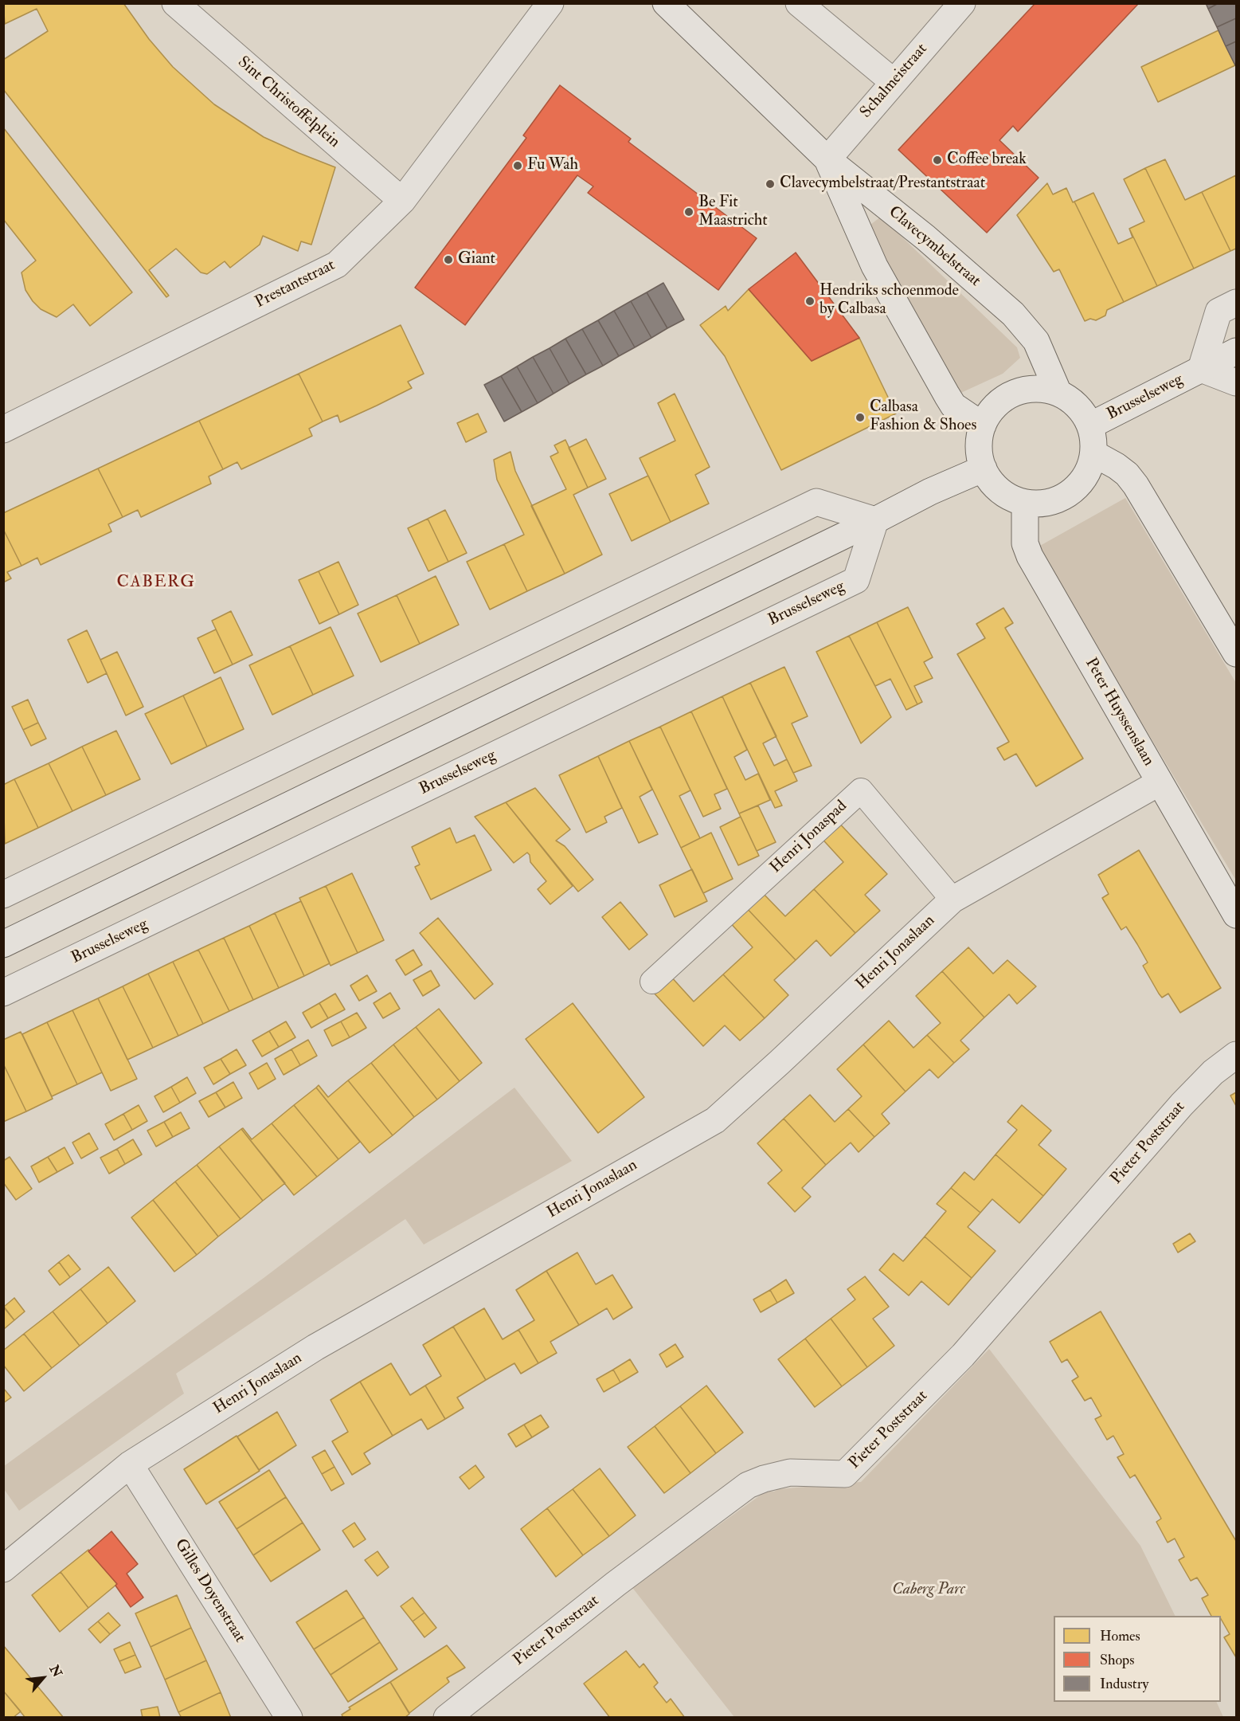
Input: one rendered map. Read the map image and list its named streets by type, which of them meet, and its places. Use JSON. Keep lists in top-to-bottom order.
{
  "streets": {
    "street": [
      "Schalmeistraat",
      "Sint Christoffelplein",
      "Clavecymbelstraat",
      "Prestantstraat",
      "Brusselseweg",
      "Peter Huyssenslaan",
      "Henri Jonaslaan",
      "Pieter Poststraat",
      "Gilles Doyenstraat"
    ],
    "lane": ["Henri Jonaspad"]
  },
  "crossings": [
    ["Schalmeistraat", "Clavecymbelstraat"],
    ["Sint Christoffelplein", "Prestantstraat"],
    ["Clavecymbelstraat", "Brusselseweg"],
    ["Clavecymbelstraat", "Peter Huyssenslaan"],
    ["Brusselseweg", "Peter Huyssenslaan"],
    ["Peter Huyssenslaan", "Henri Jonaslaan"],
    ["Henri Jonaspad", "Henri Jonaslaan"],
    ["Henri Jonaslaan", "Gilles Doyenstraat"]
  ],
  "districts": ["CABERG"],
  "parks": ["Caberg Parc"],
  "places": [
    "Coffee break",
    "Fu Wah",
    "Clavecymbelstraat/Prestantstraat",
    "Be Fit Maastricht",
    "Giant",
    "Hendriks schoenmode by Calbasa",
    "Calbasa Fashion & Shoes"
  ],
  "legend": ["Homes", "Shops", "Industry"],
  "north": "top right"
}
